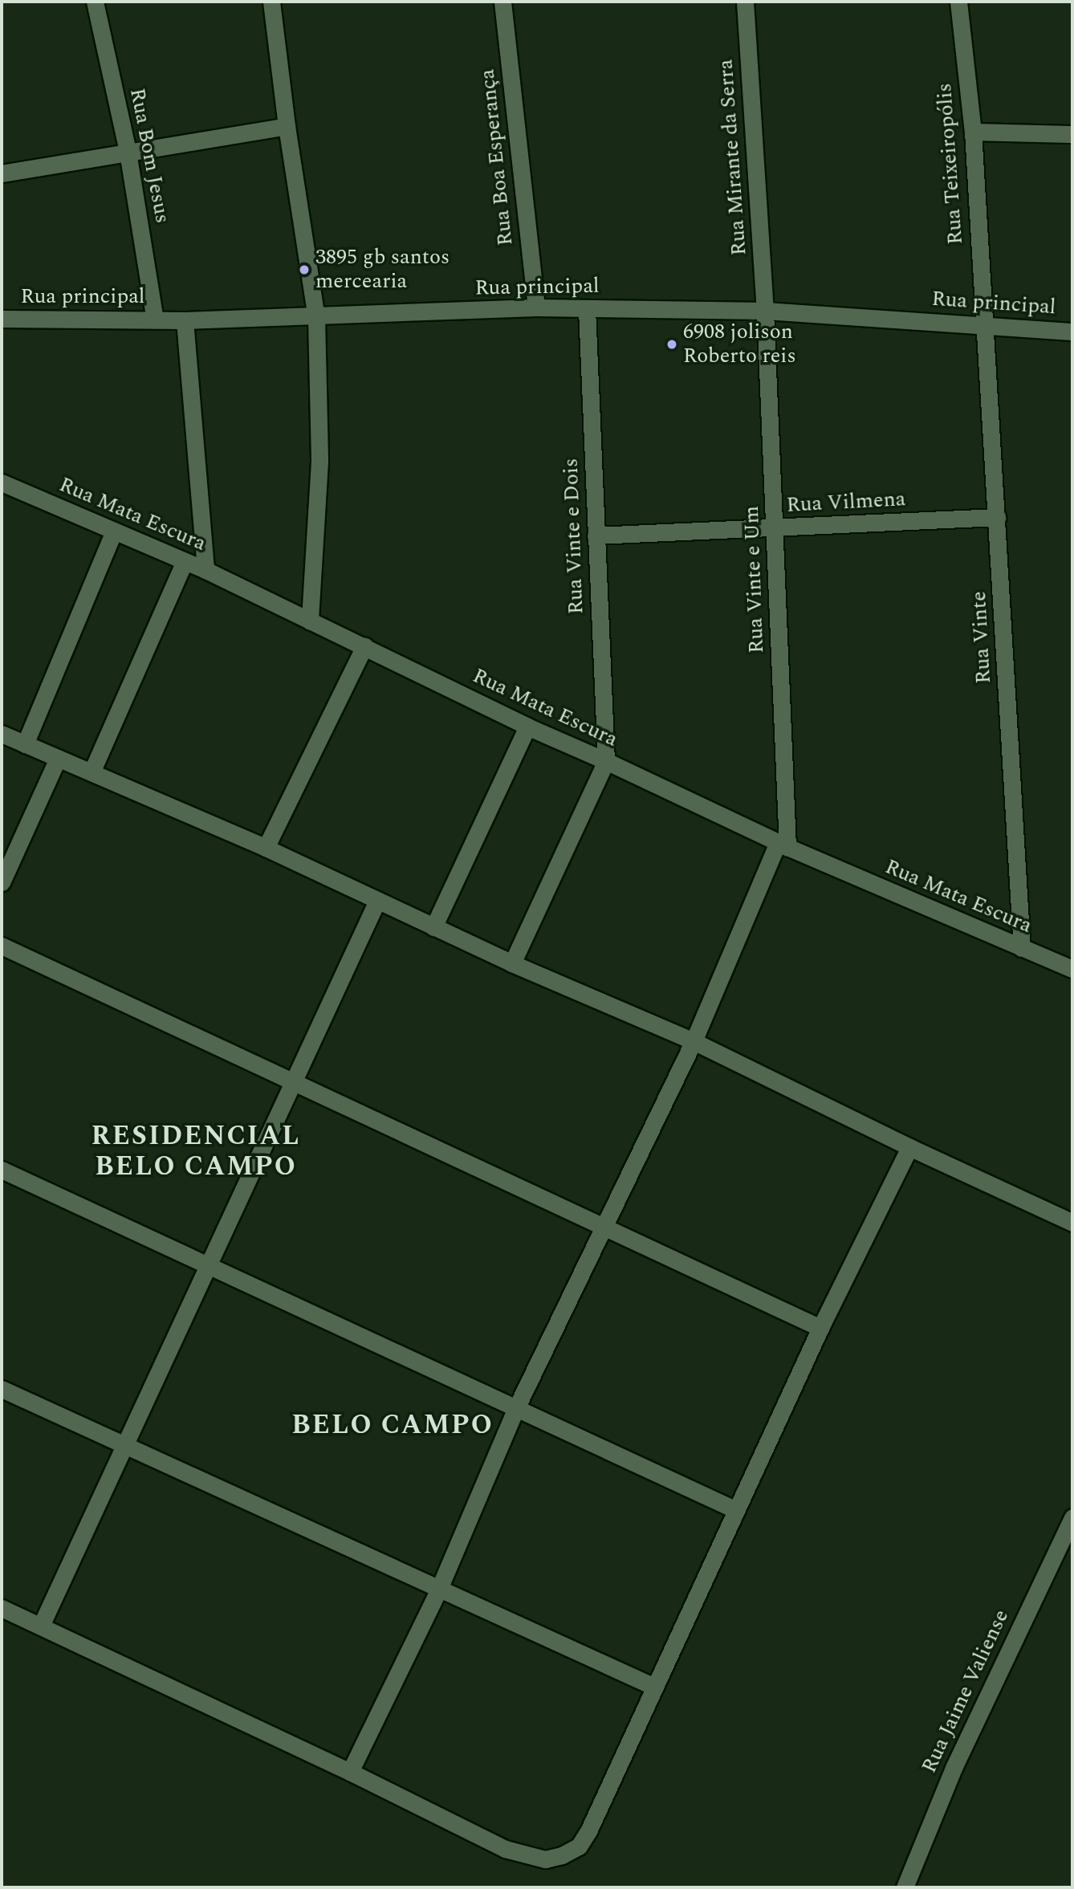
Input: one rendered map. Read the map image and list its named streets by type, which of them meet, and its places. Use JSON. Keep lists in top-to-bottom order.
{
  "streets": {
    "street": [
      "Rua Bom Jesus",
      "Rua Boa Esperança",
      "Rua Mirante da Serra",
      "Rua Teixeiropólis",
      "Rua principal",
      "Rua Vilmena",
      "Rua Mata Escura",
      "Rua Vinte e Dois",
      "Rua Vinte e Um",
      "Rua Vinte",
      "Rua Jaime Valiense"
    ]
  },
  "crossings": [
    ["Rua Bom Jesus", "Rua principal"],
    ["Rua Boa Esperança", "Rua principal"],
    ["Rua Mirante da Serra", "Rua principal"],
    ["Rua Mirante da Serra", "Rua Vinte e Um"],
    ["Rua Teixeiropólis", "Rua principal"],
    ["Rua Teixeiropólis", "Rua Vinte"],
    ["Rua principal", "Rua Vinte e Dois"],
    ["Rua principal", "Rua Vinte e Um"],
    ["Rua principal", "Rua Vinte"],
    ["Rua Vilmena", "Rua Vinte e Dois"],
    ["Rua Vilmena", "Rua Vinte e Um"],
    ["Rua Vilmena", "Rua Vinte"],
    ["Rua Mata Escura", "Rua Vinte e Dois"],
    ["Rua Mata Escura", "Rua Vinte e Um"],
    ["Rua Mata Escura", "Rua Vinte"]
  ],
  "districts": ["RESIDENCIAL BELO CAMPO", "BELO CAMPO"],
  "places": ["3895 gb santos mercearia", "6908 jolison Roberto reis"]
}
